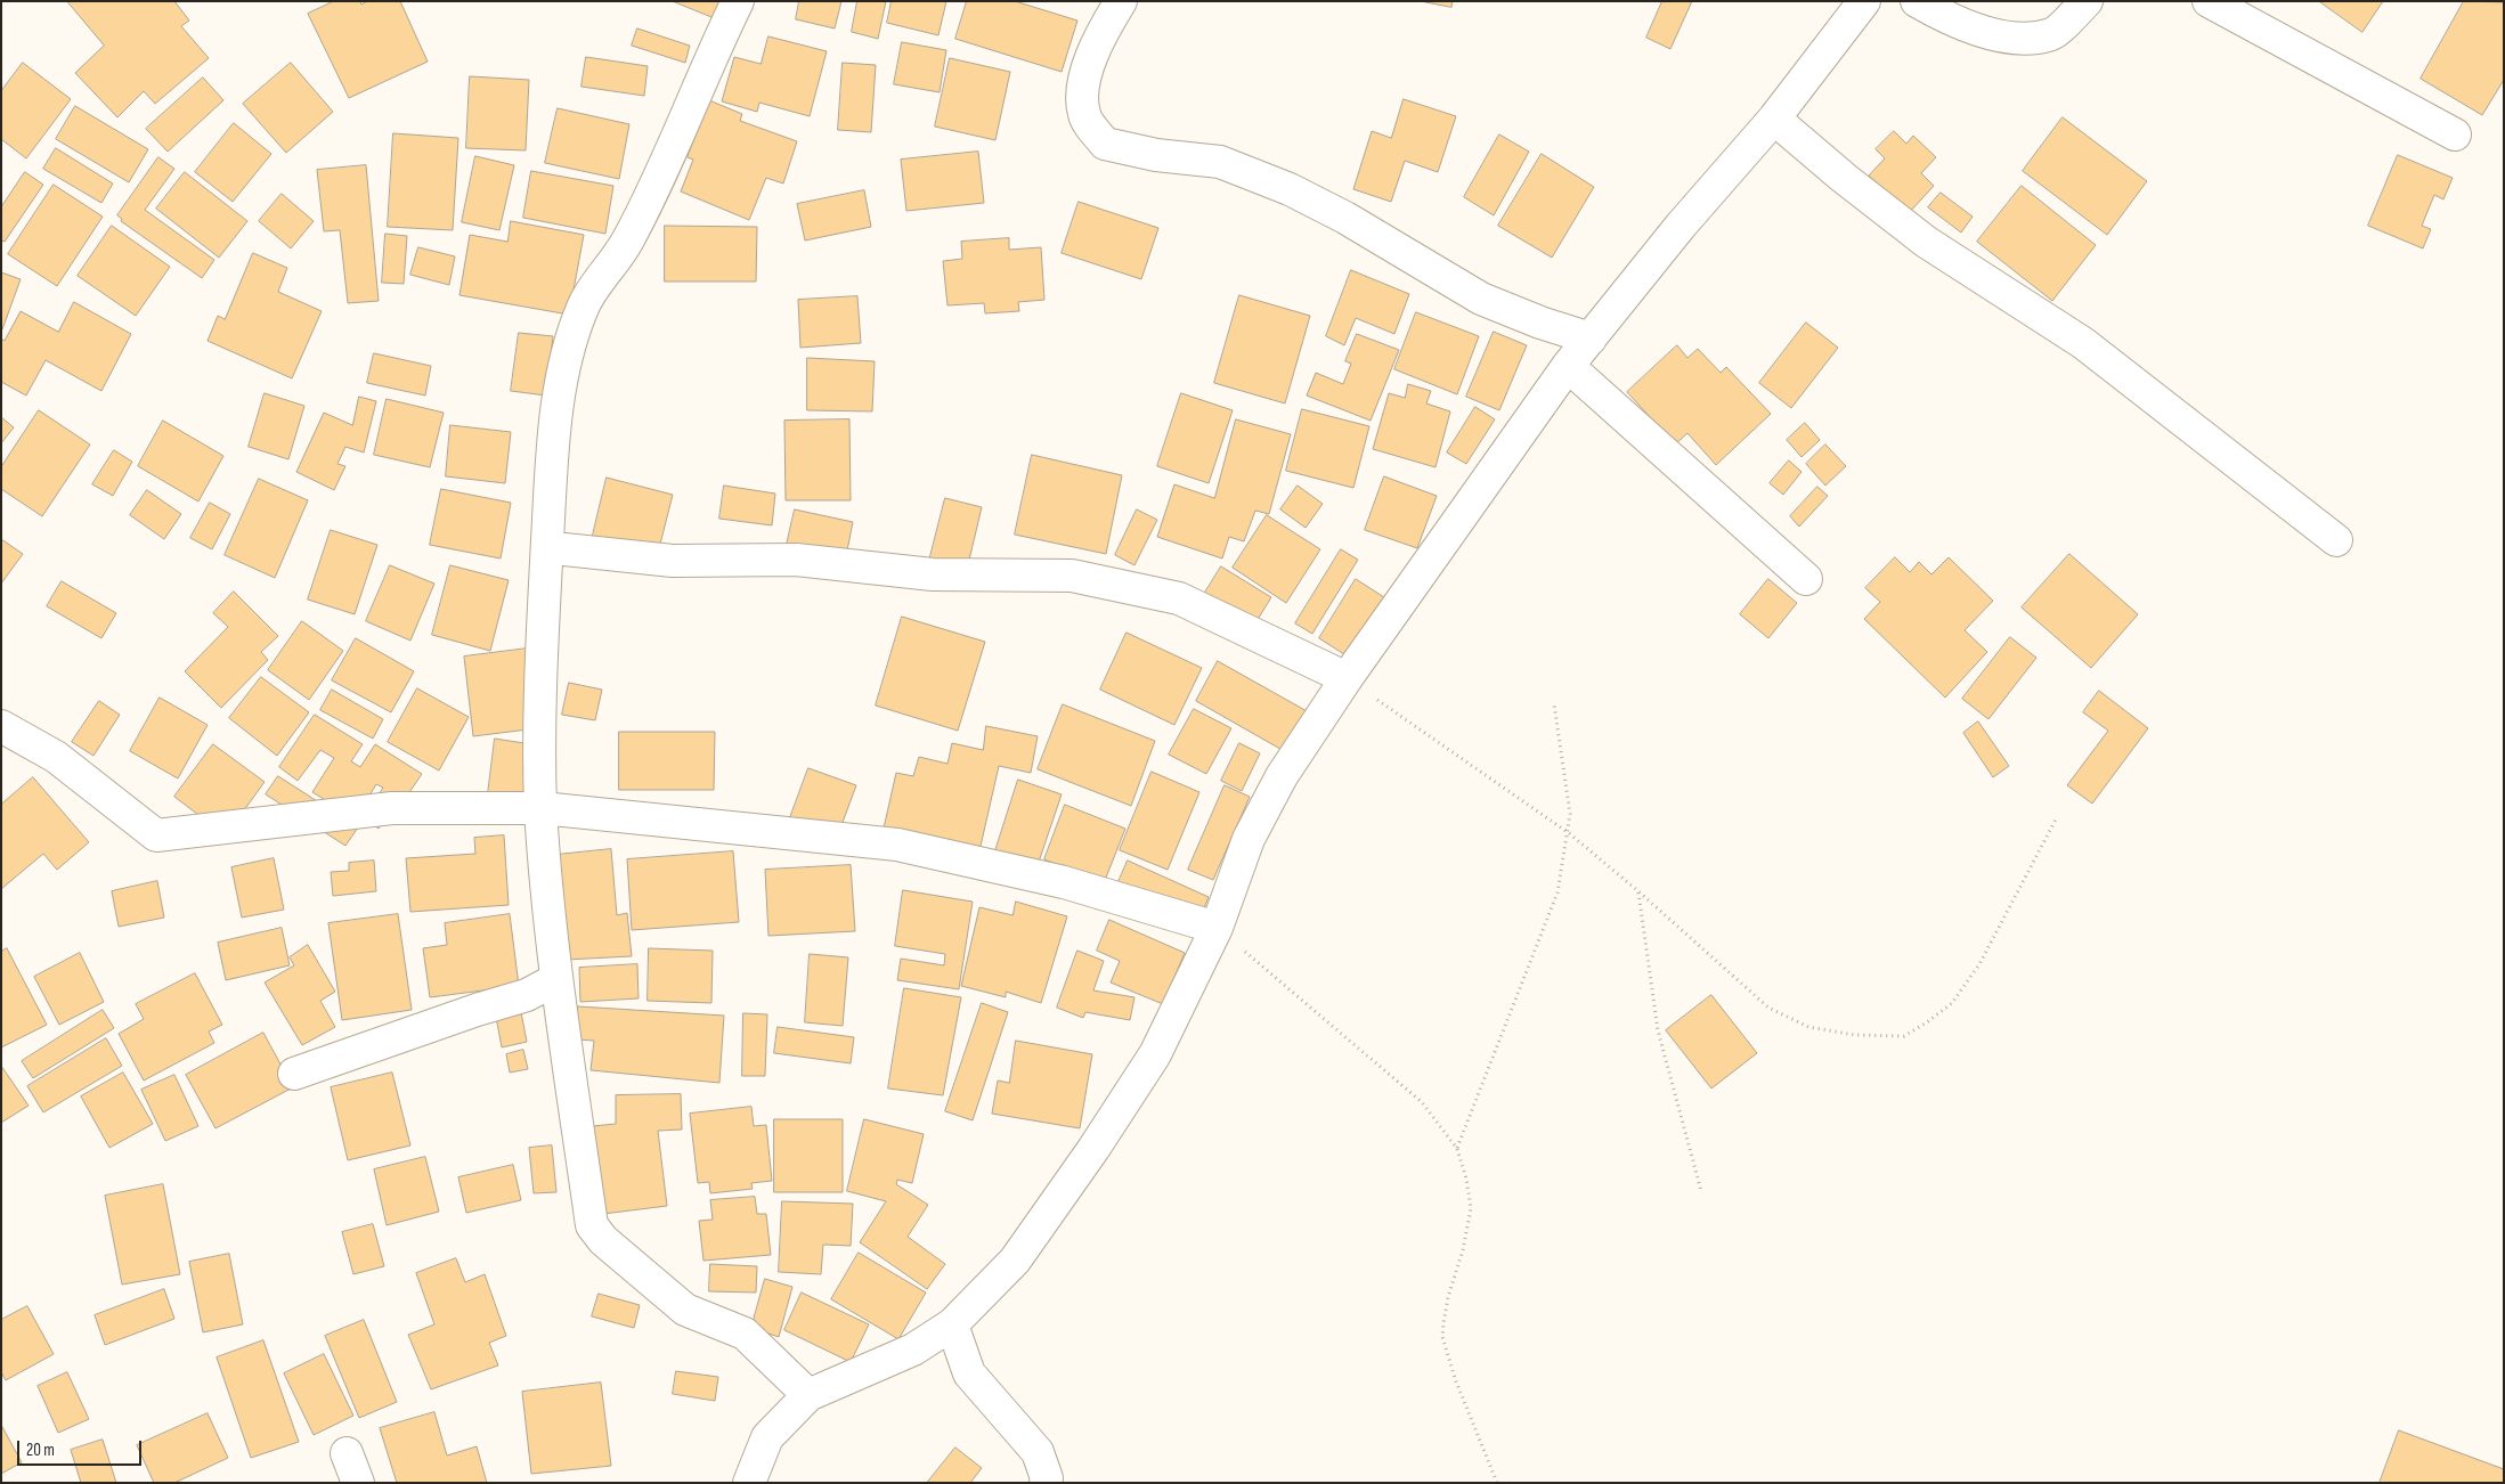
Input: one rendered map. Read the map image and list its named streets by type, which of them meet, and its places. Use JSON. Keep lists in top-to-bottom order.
{
  "scale_bar": "20 m"
}
